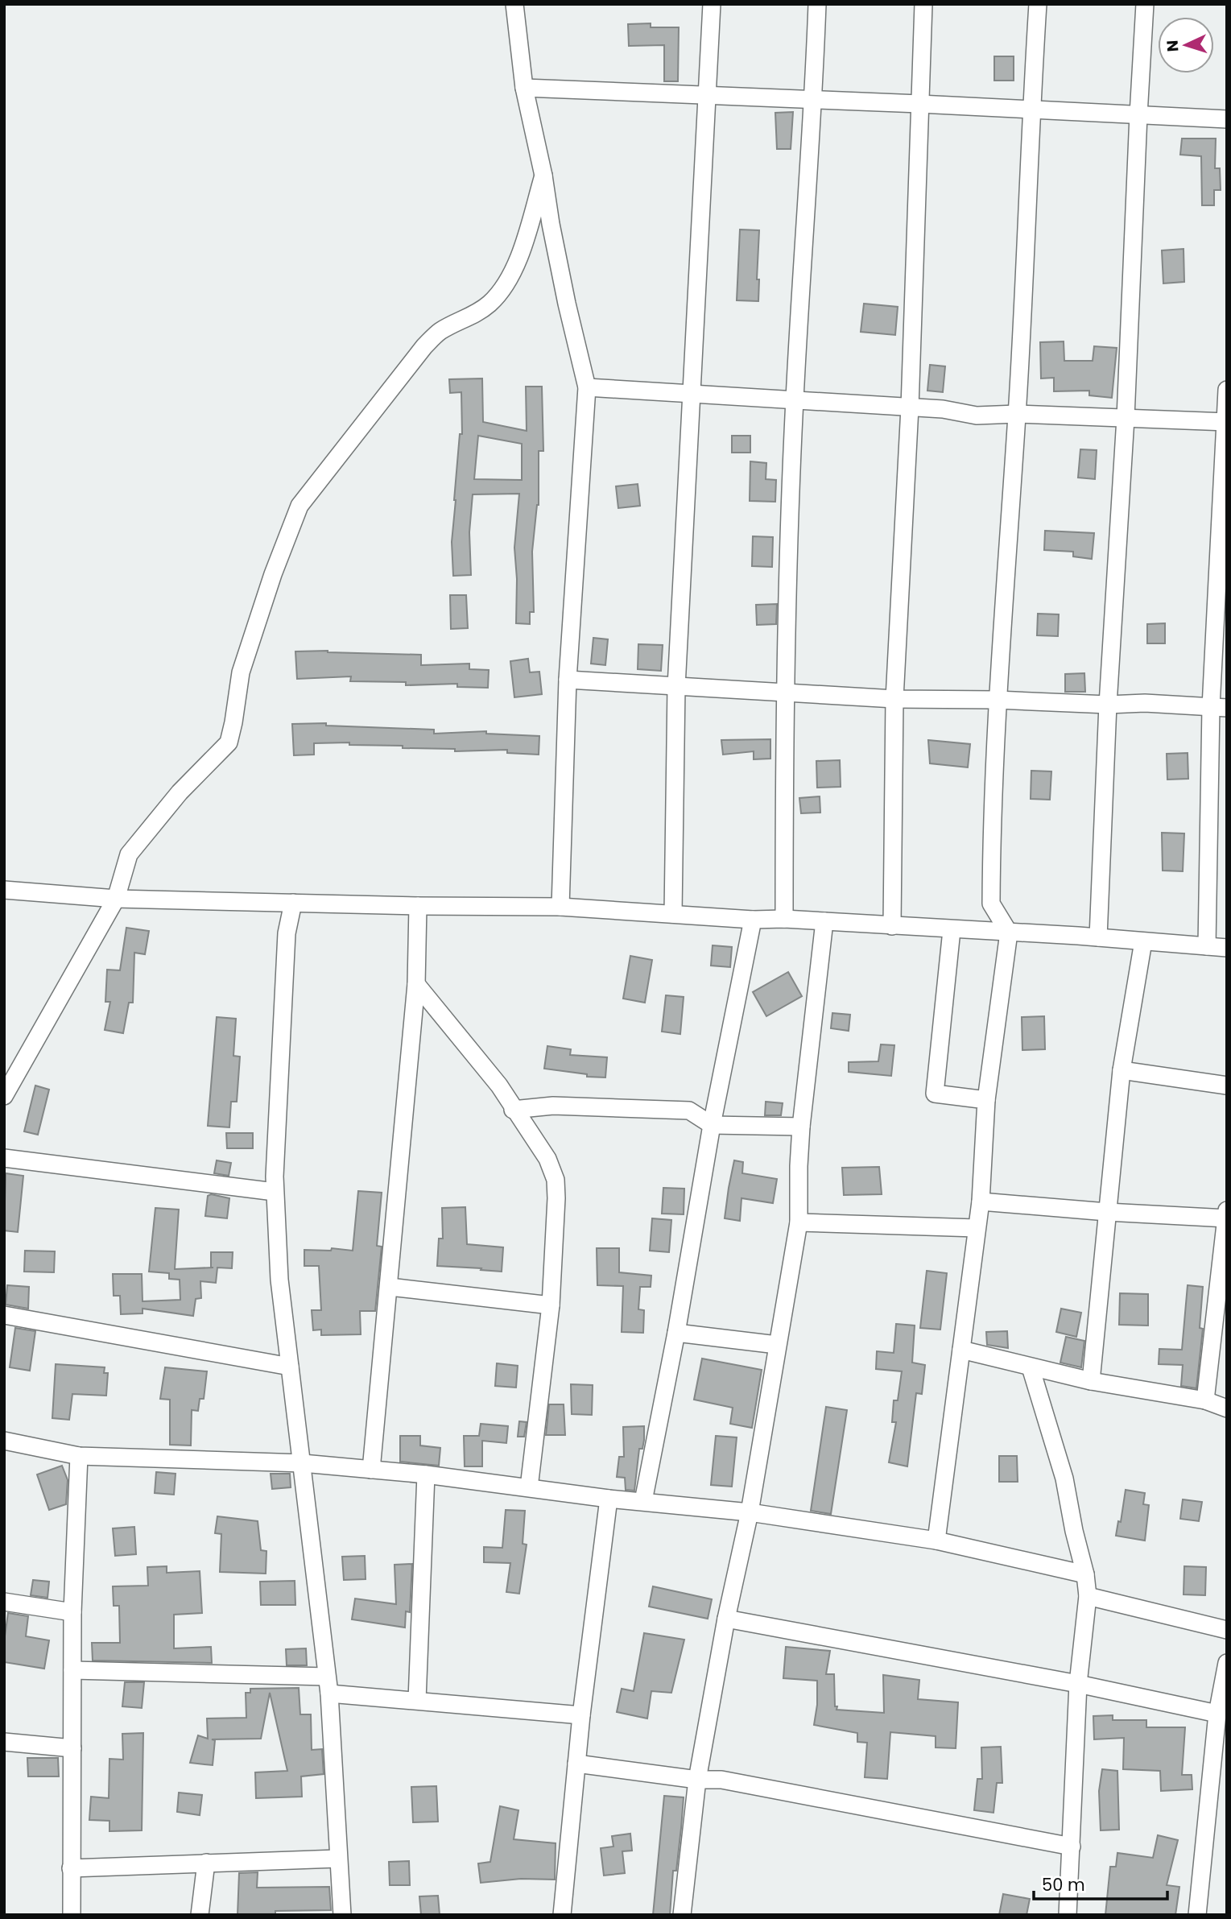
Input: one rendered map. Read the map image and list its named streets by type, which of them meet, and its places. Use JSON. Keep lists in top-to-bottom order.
{
  "scale_bar": "50 m",
  "north": "left"
}
